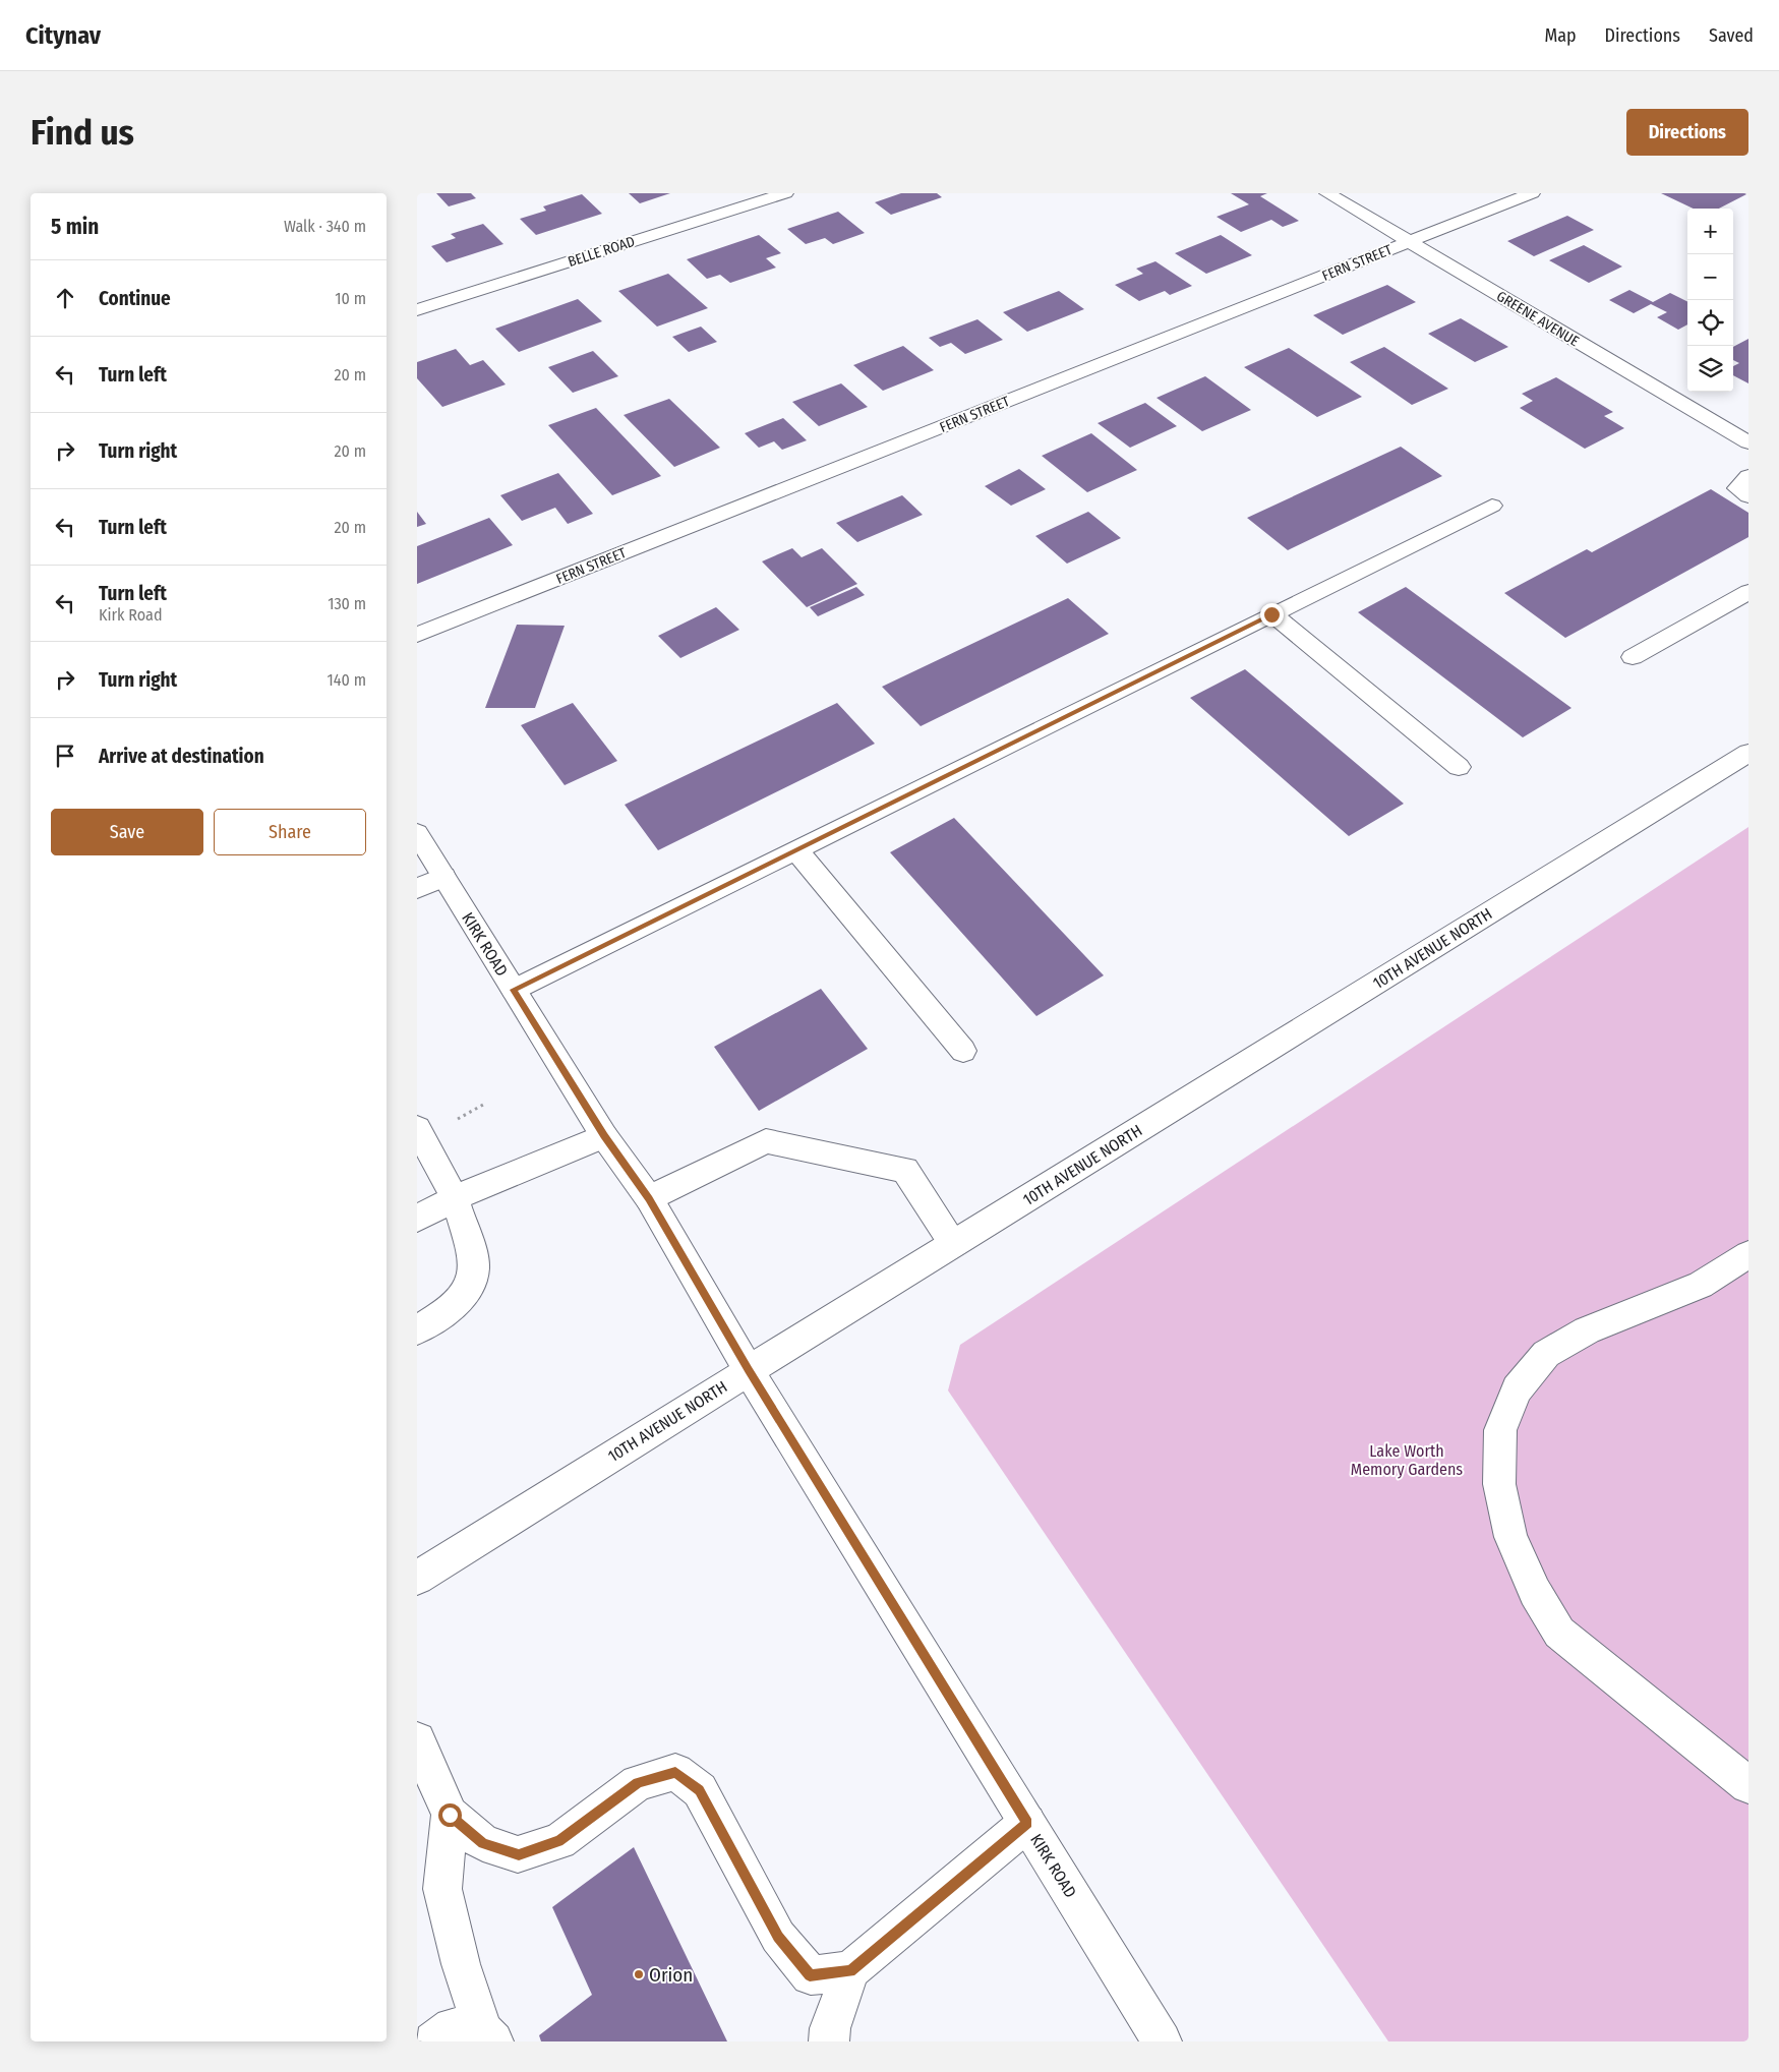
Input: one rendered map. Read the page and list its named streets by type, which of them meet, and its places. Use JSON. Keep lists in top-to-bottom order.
{
  "streets": {
    "street": [
      "BELLE ROAD",
      "FERN STREET",
      "GREENE AVENUE",
      "KIRK ROAD",
      "10TH AVENUE NORTH"
    ]
  },
  "crossings": [
    ["FERN STREET", "GREENE AVENUE"],
    ["KIRK ROAD", "10TH AVENUE NORTH"]
  ],
  "parks": ["Lake Worth Memory Gardens"],
  "places": ["Orion"],
  "page": {
    "header": "Citynav",
    "nav": ["Map", "Directions", "Saved"],
    "buttons": [
      "Directions",
      ["Save", "Share"]
    ],
    "title": "Find us",
    "heading": ["5 min", "Walk · 340 m"],
    "map_buttons": ["+", "−"],
    "list": [
      ["Continue", "10 m"],
      ["Turn left", "20 m"],
      ["Turn right", "20 m"],
      ["Turn left", "20 m"],
      ["Turn left", "Kirk Road", "130 m"],
      ["Turn right", "140 m"],
      "Arrive at destination"
    ]
  }
}
